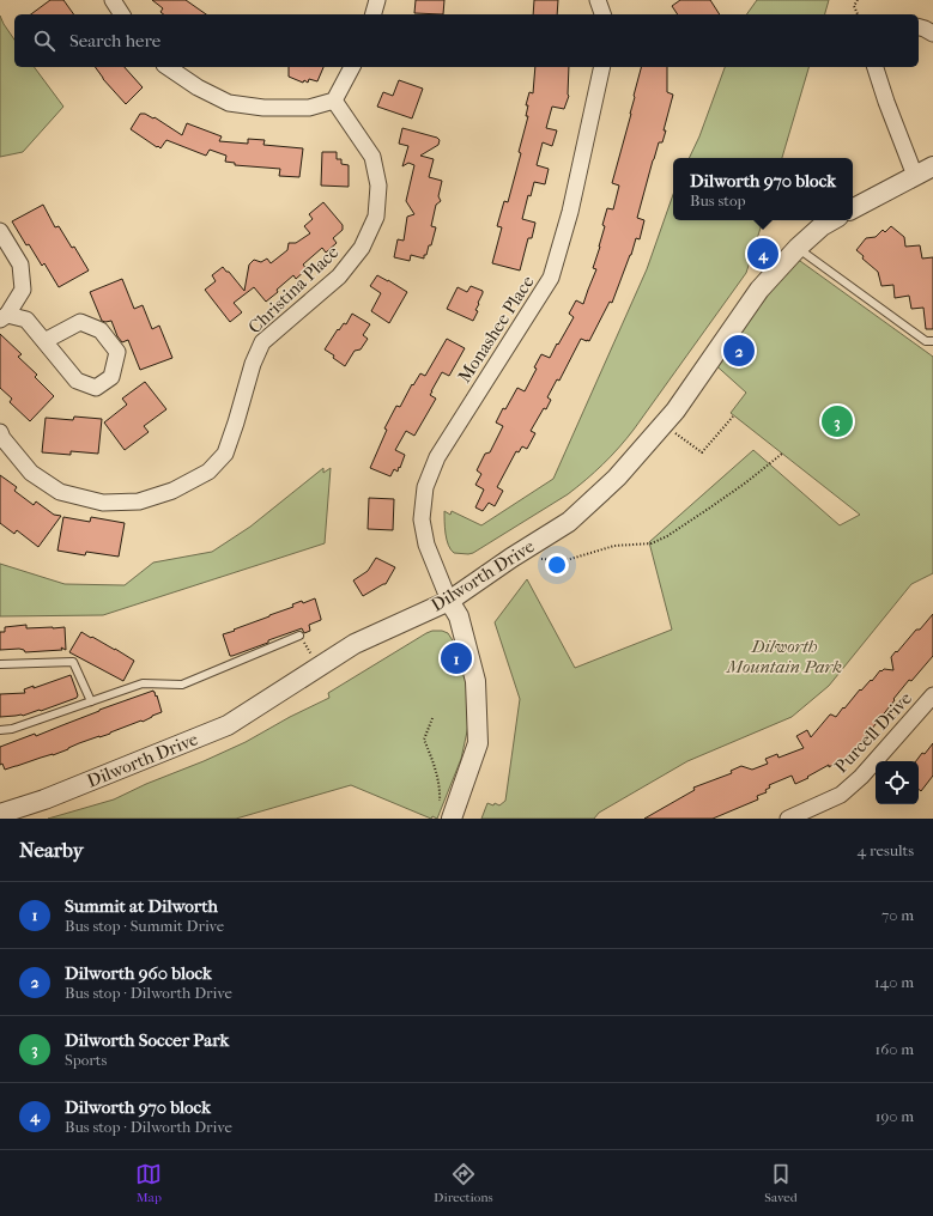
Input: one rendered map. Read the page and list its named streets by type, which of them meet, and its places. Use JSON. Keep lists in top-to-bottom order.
{
  "streets": {
    "street": [
      "Christina Place",
      "Monashee Place",
      "Dilworth Drive",
      "Purcell Drive"
    ]
  },
  "crossings": [
    ["Monashee Place", "Dilworth Drive"]
  ],
  "parks": ["Dilworth Mountain Park"],
  "page": {
    "search": "Search here",
    "popup": ["Dilworth 970 block", "Bus stop"],
    "pins": [
      "4",
      "2",
      "3",
      "1"
    ],
    "heading": ["Nearby", "4 results"],
    "list": [
      {
        "mark": "1",
        "name": "Summit at Dilworth",
        "note": "Bus stop · Summit Drive",
        "value": "70 m"
      },
      {
        "mark": "2",
        "name": "Dilworth 960 block",
        "note": "Bus stop · Dilworth Drive",
        "value": "140 m"
      },
      {
        "mark": "3",
        "name": "Dilworth Soccer Park",
        "note": "Sports",
        "value": "160 m"
      },
      {
        "mark": "4",
        "name": "Dilworth 970 block",
        "note": "Bus stop · Dilworth Drive",
        "value": "190 m"
      }
    ],
    "nav": ["Map", "Directions", "Saved"]
  }
}
